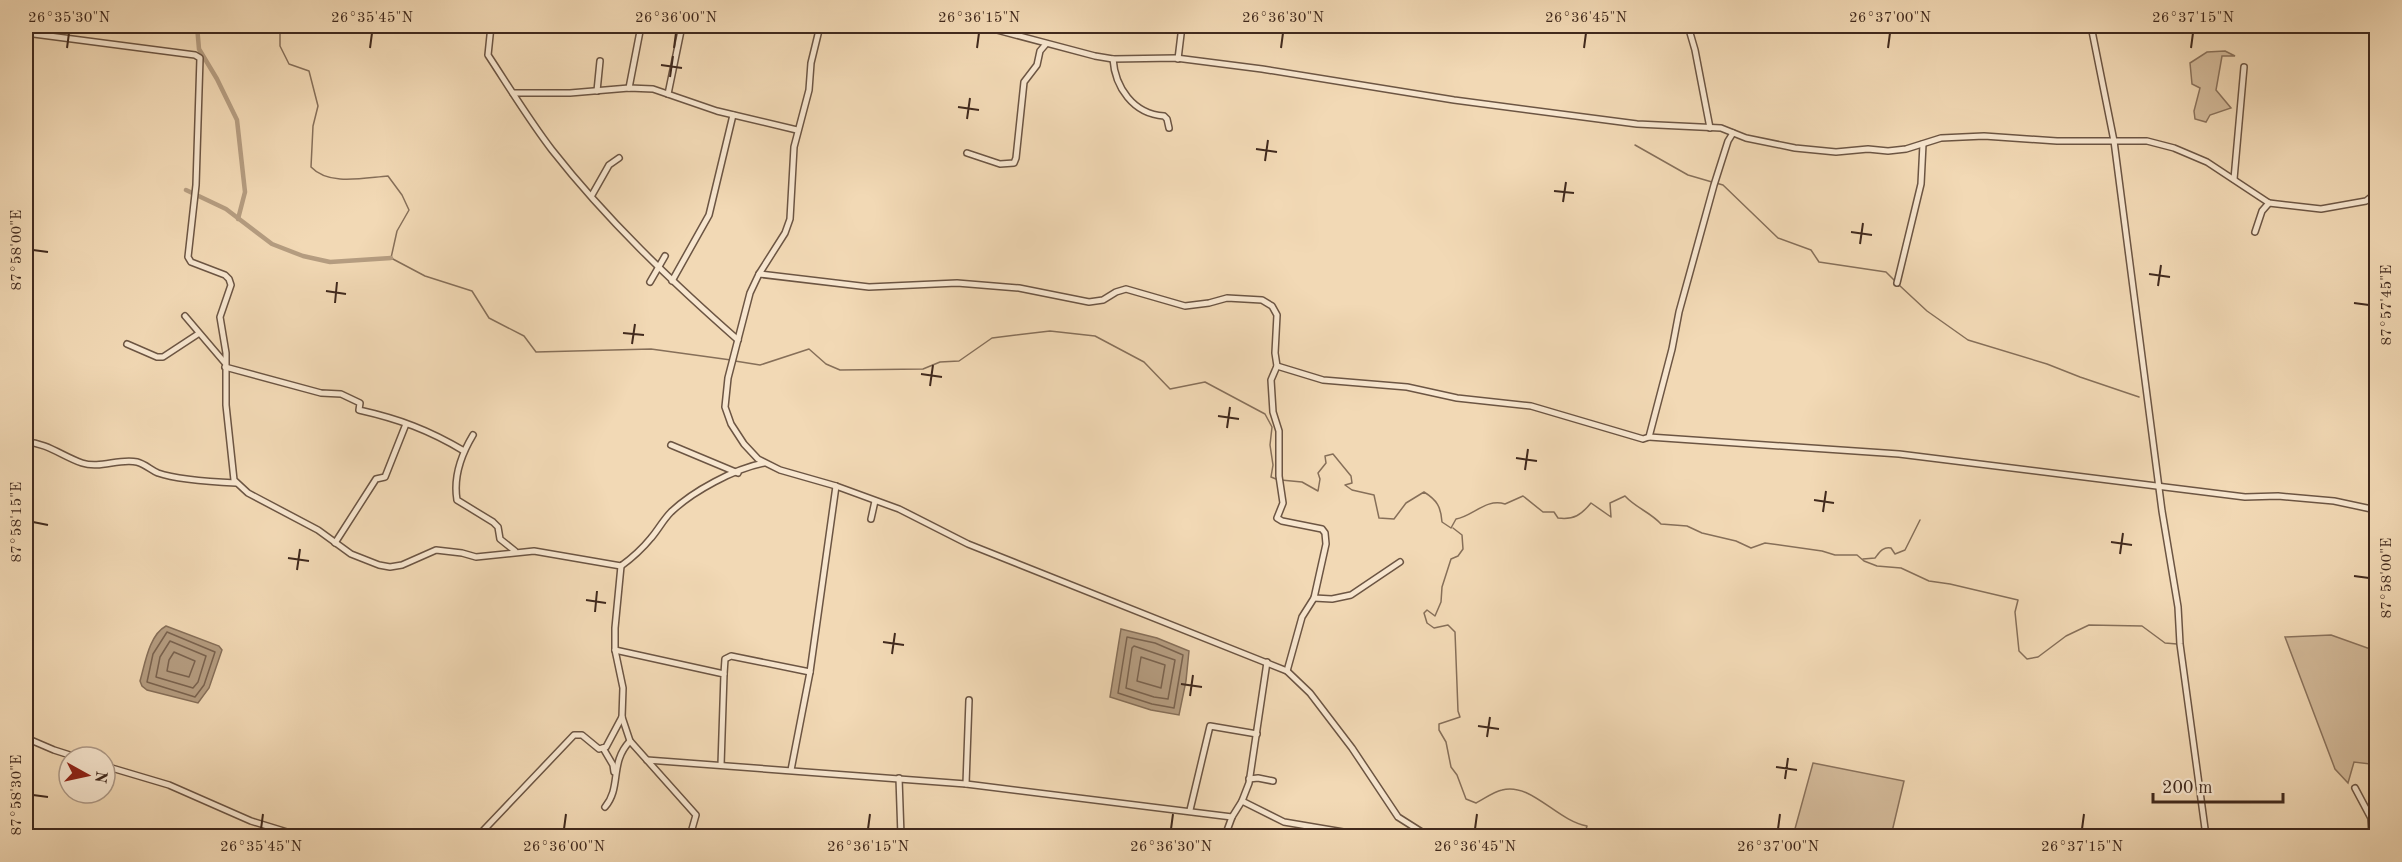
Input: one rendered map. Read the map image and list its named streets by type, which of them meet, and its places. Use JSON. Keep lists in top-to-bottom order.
{
  "scale_bar": "200 m",
  "north": "right",
  "coordinates": [
    "26°35'30\"N",
    "26°35'45\"N",
    "26°36'00\"N",
    "26°36'15\"N",
    "26°36'30\"N",
    "26°36'45\"N",
    "26°37'00\"N",
    "26°37'15\"N",
    "87°58'00\"E",
    "87°57'45\"E",
    "87°58'15\"E",
    "87°58'30\"E"
  ]
}
